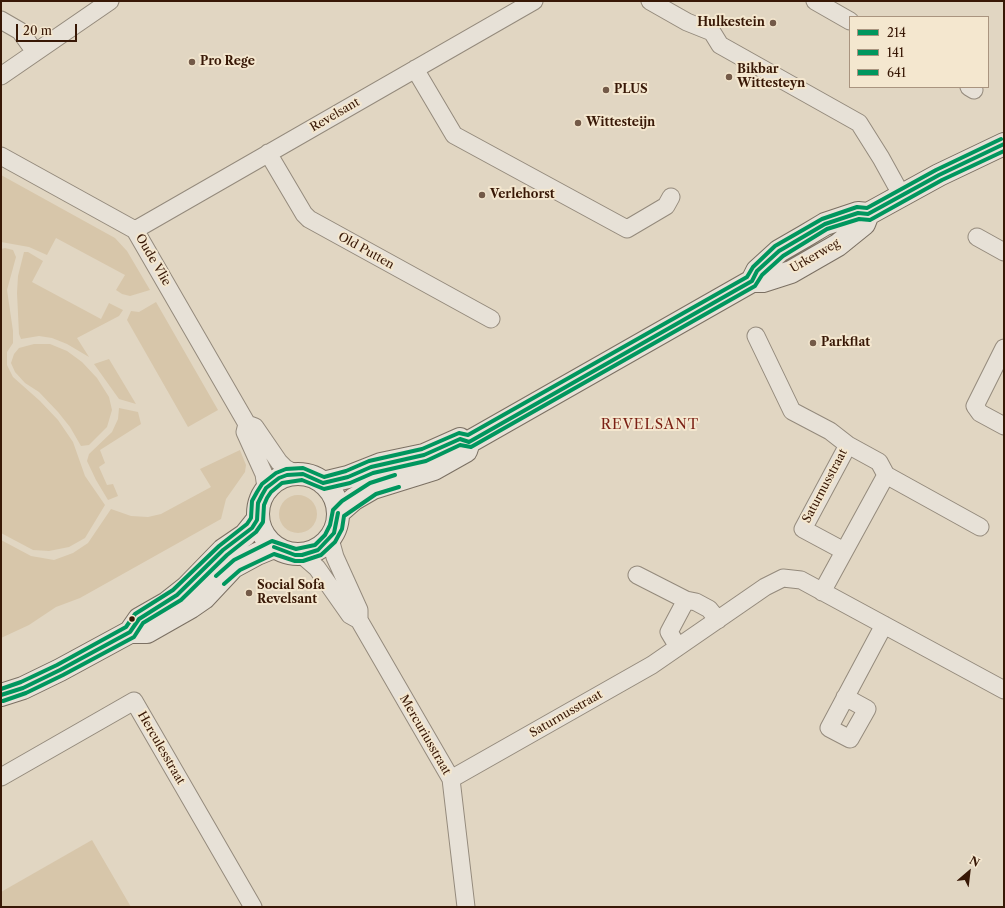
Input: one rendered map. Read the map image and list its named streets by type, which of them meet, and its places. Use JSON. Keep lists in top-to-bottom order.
{
  "streets": {
    "main road": ["Urkerweg"],
    "street": [
      "Revelsant",
      "Old Putten",
      "Oude Vlie",
      "Saturnusstraat",
      "Mercuriusstraat",
      "Herculesstraat"
    ]
  },
  "crossings": [
    ["Revelsant", "Old Putten"],
    ["Revelsant", "Oude Vlie"],
    ["Urkerweg", "Oude Vlie"],
    ["Urkerweg", "Mercuriusstraat"],
    ["Oude Vlie", "Mercuriusstraat"],
    ["Saturnusstraat", "Mercuriusstraat"]
  ],
  "districts": ["REVELSANT"],
  "places": [
    "Hulkestein",
    "Pro Rege",
    "Bikbar Wittesteyn",
    "PLUS",
    "Wittesteijn",
    "Verlehorst",
    "Parkflat",
    "Social Sofa Revelsant"
  ],
  "lines": ["transit line 641", "transit line 214", "transit line 141"],
  "legend": ["214", "141", "641"],
  "scale_bar": "20 m",
  "north": "top right"
}
